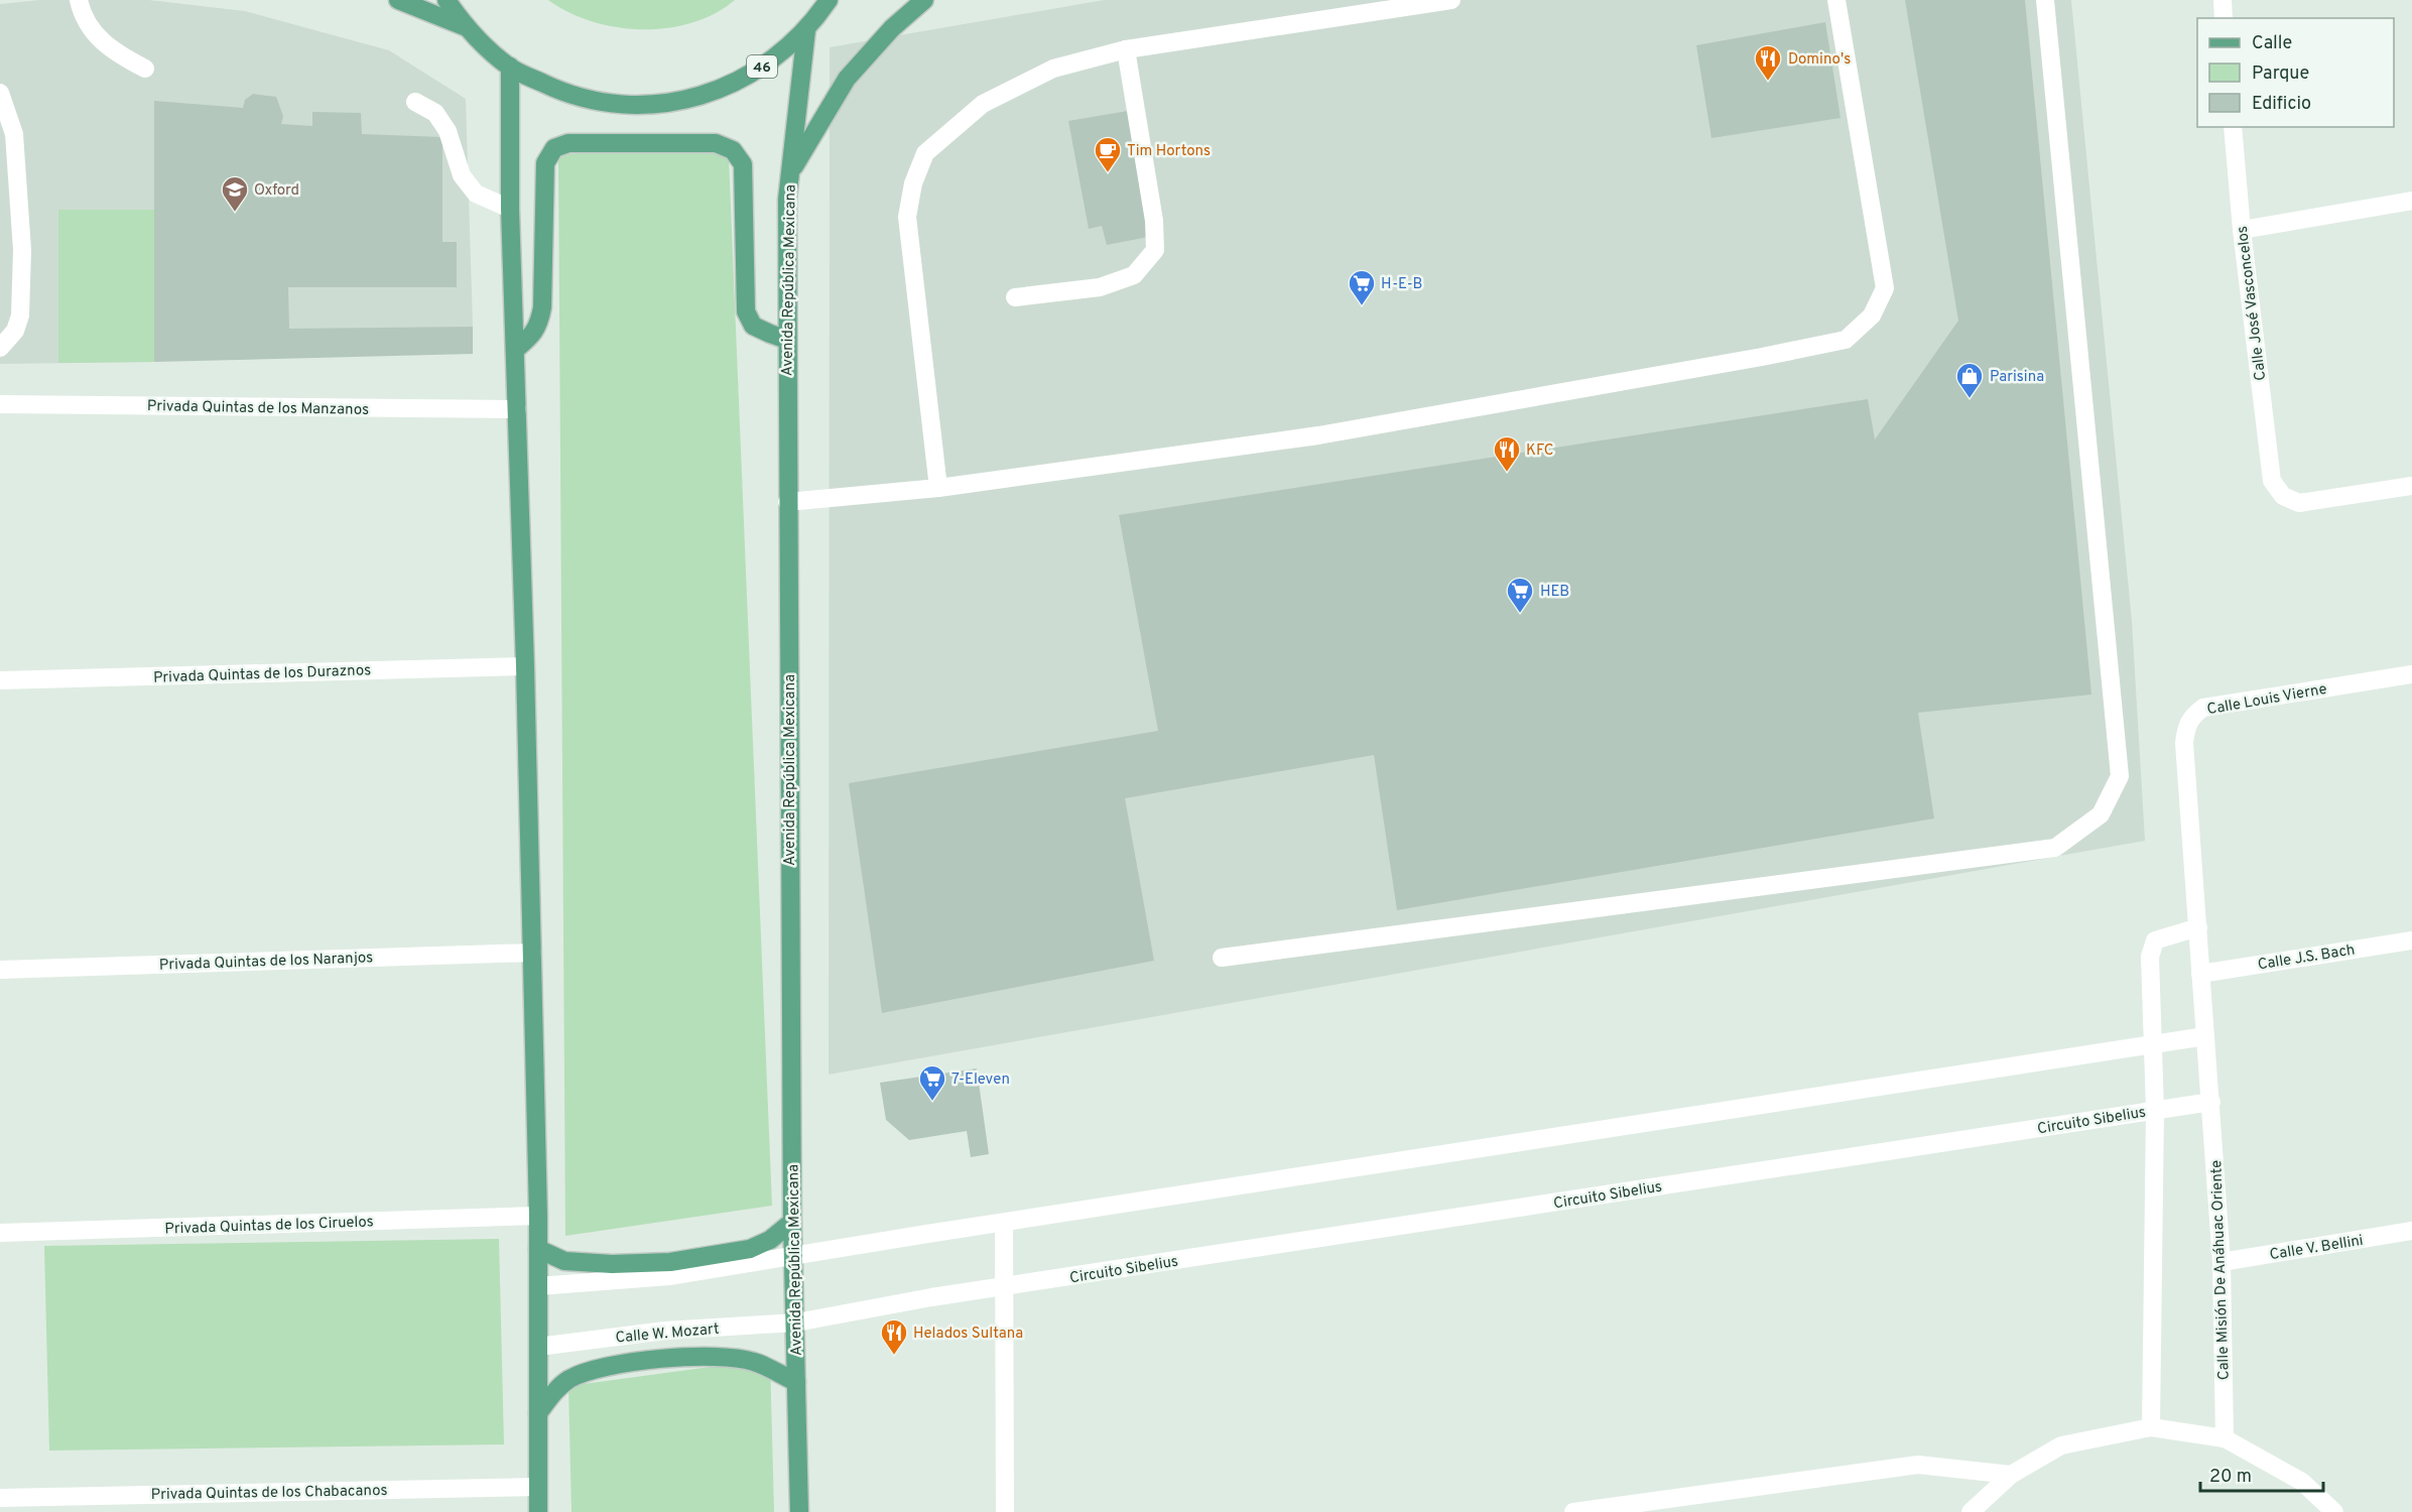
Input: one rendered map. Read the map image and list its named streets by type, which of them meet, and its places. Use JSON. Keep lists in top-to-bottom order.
{
  "streets": {
    "main road": ["46", "Avenida República Mexicana"],
    "street": [
      "Calle José Vasconcelos",
      "Privada Quintas de los Manzanos",
      "Privada Quintas de los Duraznos",
      "Calle Louis Vierne",
      "Calle J.S. Bach",
      "Privada Quintas de los Naranjos",
      "Circuito Sibelius",
      "Privada Quintas de los Ciruelos",
      "Calle V. Bellini",
      "Calle Misión De Anáhuac Oriente",
      "Calle W. Mozart",
      "Privada Quintas de los Chabacanos"
    ]
  },
  "crossings": [
    ["46", "Avenida República Mexicana"],
    ["Avenida República Mexicana", "Circuito Sibelius"],
    ["Avenida República Mexicana", "Calle W. Mozart"],
    ["Calle Louis Vierne", "Calle J.S. Bach"],
    ["Calle Louis Vierne", "Circuito Sibelius"],
    ["Calle Louis Vierne", "Calle Misión De Anáhuac Oriente"],
    ["Circuito Sibelius", "Calle Misión De Anáhuac Oriente"],
    ["Circuito Sibelius", "Calle W. Mozart"],
    ["Calle V. Bellini", "Calle Misión De Anáhuac Oriente"]
  ],
  "places": {
    "restaurant": ["Domino's", "KFC", "Helados Sultana"],
    "cafe": ["Tim Hortons"],
    "school or university": ["Oxford"],
    "supermarket": ["H-E-B", "HEB", "7-Eleven"],
    "shop": ["Parisina"]
  },
  "legend": ["Calle", "Parque", "Edificio"],
  "scale_bar": "20 m"
}
